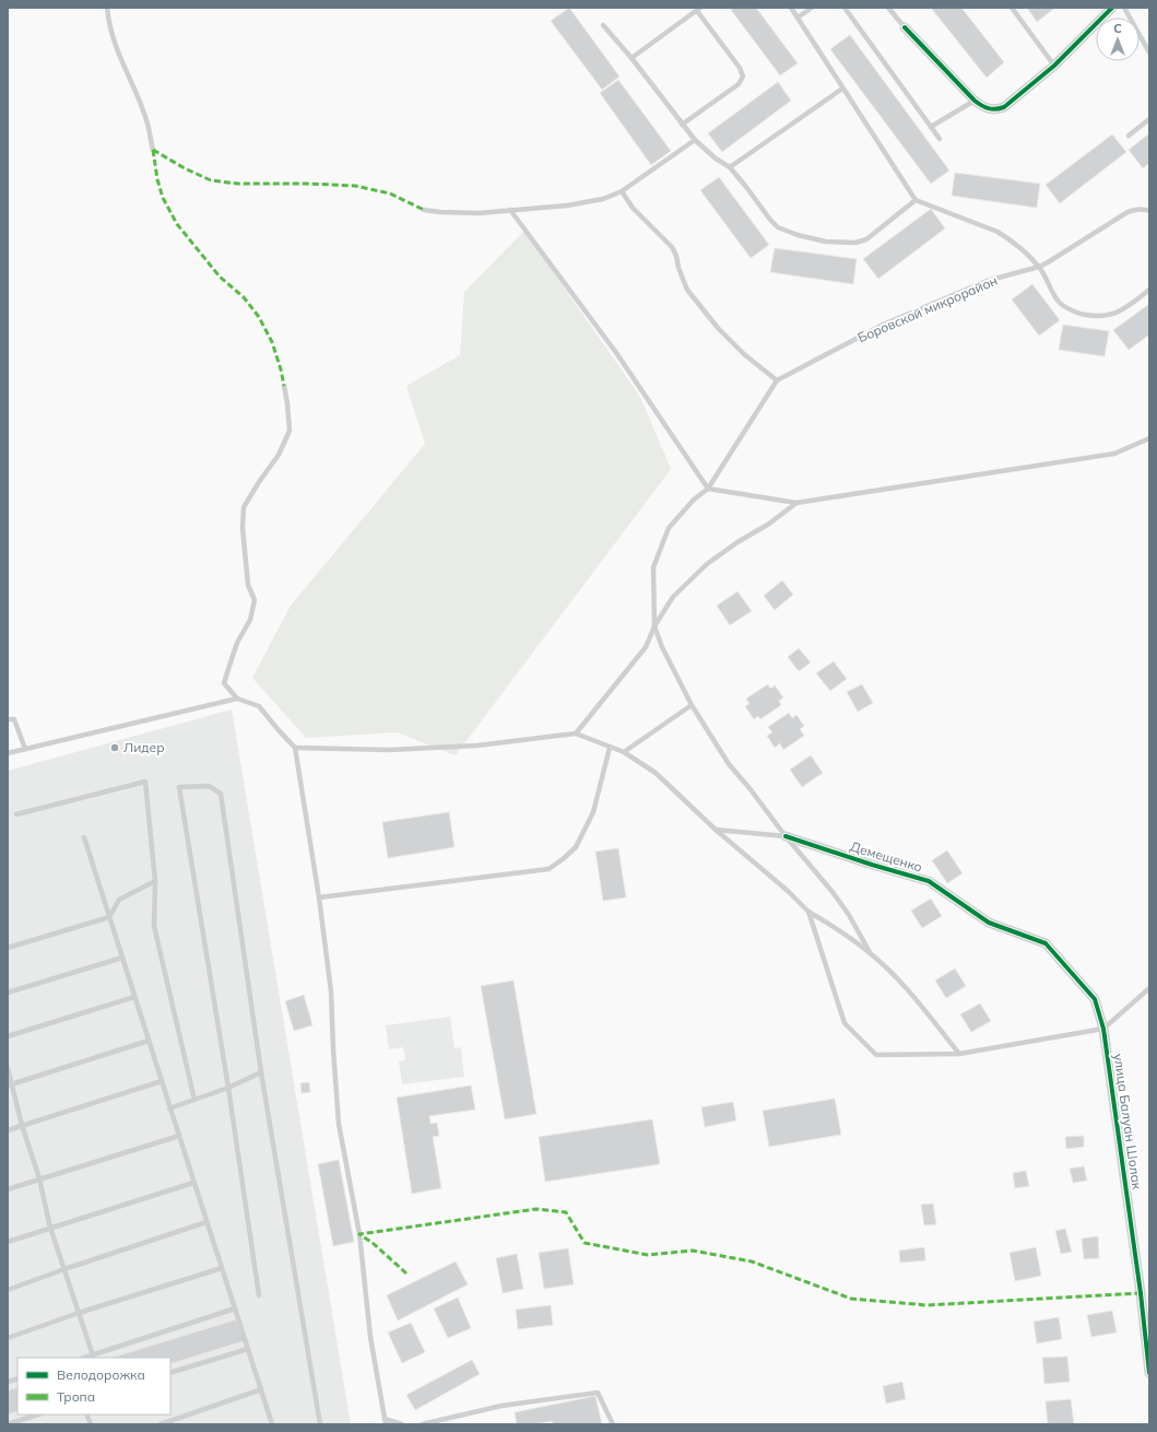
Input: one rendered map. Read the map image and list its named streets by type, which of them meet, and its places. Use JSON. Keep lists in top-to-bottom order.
{
  "streets": {
    "street": ["Демещенко", "улица Балуан Шолак"],
    "lane": ["Боровской микрорайон"]
  },
  "crossings": [
    ["Демещенко", "улица Балуан Шолак"]
  ],
  "places": ["Лидер"],
  "legend": ["Велодорожка", "Тропа"],
  "north": "top"
}
